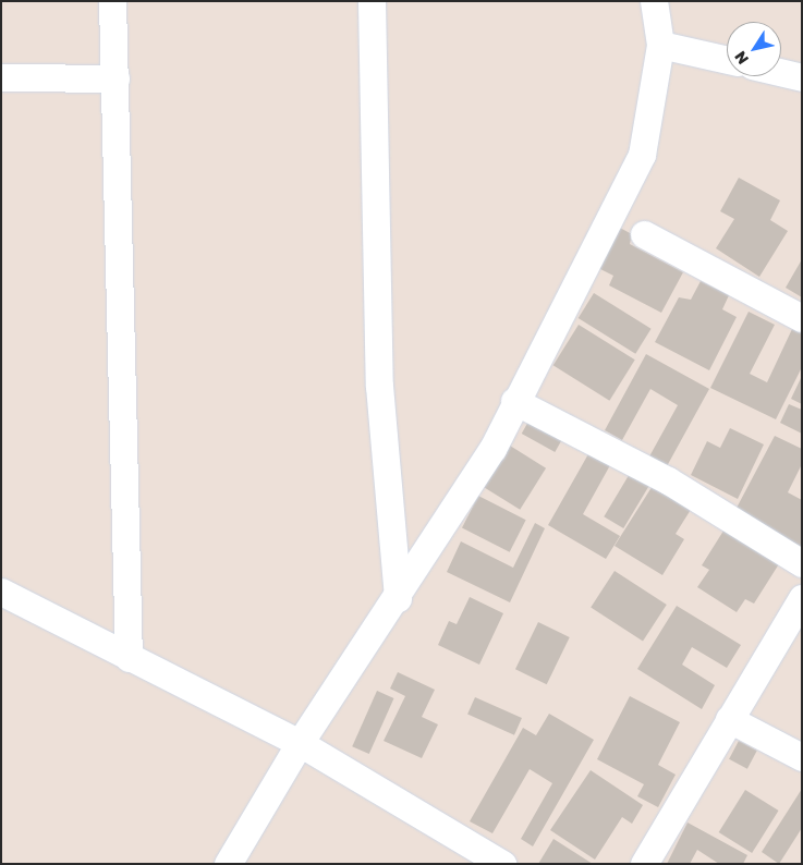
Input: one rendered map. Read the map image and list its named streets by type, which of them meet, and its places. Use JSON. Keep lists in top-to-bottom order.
{
  "north": "bottom left"
}
